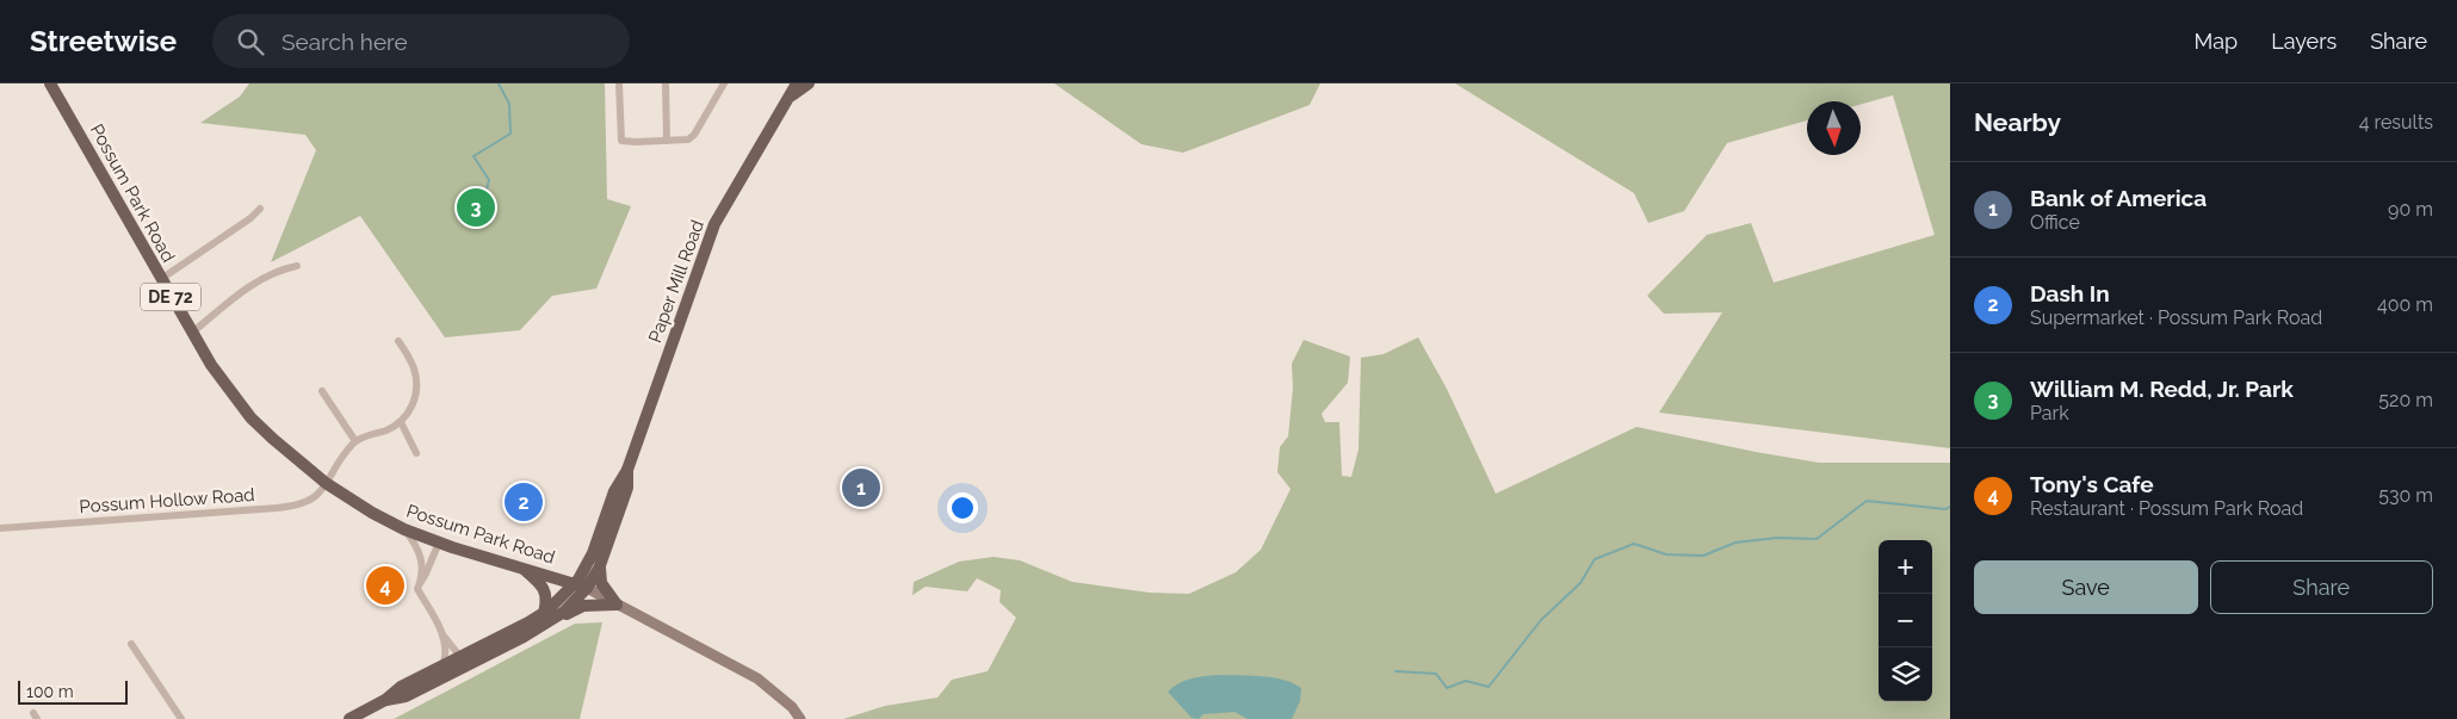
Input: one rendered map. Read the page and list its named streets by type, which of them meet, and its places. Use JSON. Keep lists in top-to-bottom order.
{
  "streets": {
    "main road": ["Possum Park Road", "Paper Mill Road", "DE 72"],
    "street": ["Possum Hollow Road"]
  },
  "crossings": [
    ["Possum Park Road", "Paper Mill Road"],
    ["Possum Park Road", "Possum Hollow Road"]
  ],
  "scale_bar": "100 m",
  "north": "bottom",
  "page": {
    "header": "Streetwise",
    "search": "Search here",
    "nav": ["Map", "Layers", "Share"],
    "heading": ["Nearby", "4 results"],
    "list": [
      {
        "mark": "1",
        "name": "Bank of America",
        "note": "Office",
        "value": "90 m"
      },
      {
        "mark": "2",
        "name": "Dash In",
        "note": "Supermarket · Possum Park Road",
        "value": "400 m"
      },
      {
        "mark": "3",
        "name": "William M. Redd, Jr. Park",
        "note": "Park",
        "value": "520 m"
      },
      {
        "mark": "4",
        "name": "Tony's Cafe",
        "note": "Restaurant · Possum Park Road",
        "value": "530 m"
      }
    ],
    "pins": [
      "3",
      "1",
      "2",
      "4"
    ],
    "map_buttons": ["+", "−"],
    "buttons": ["Save", "Share"],
    "scale": "100 m"
  }
}
